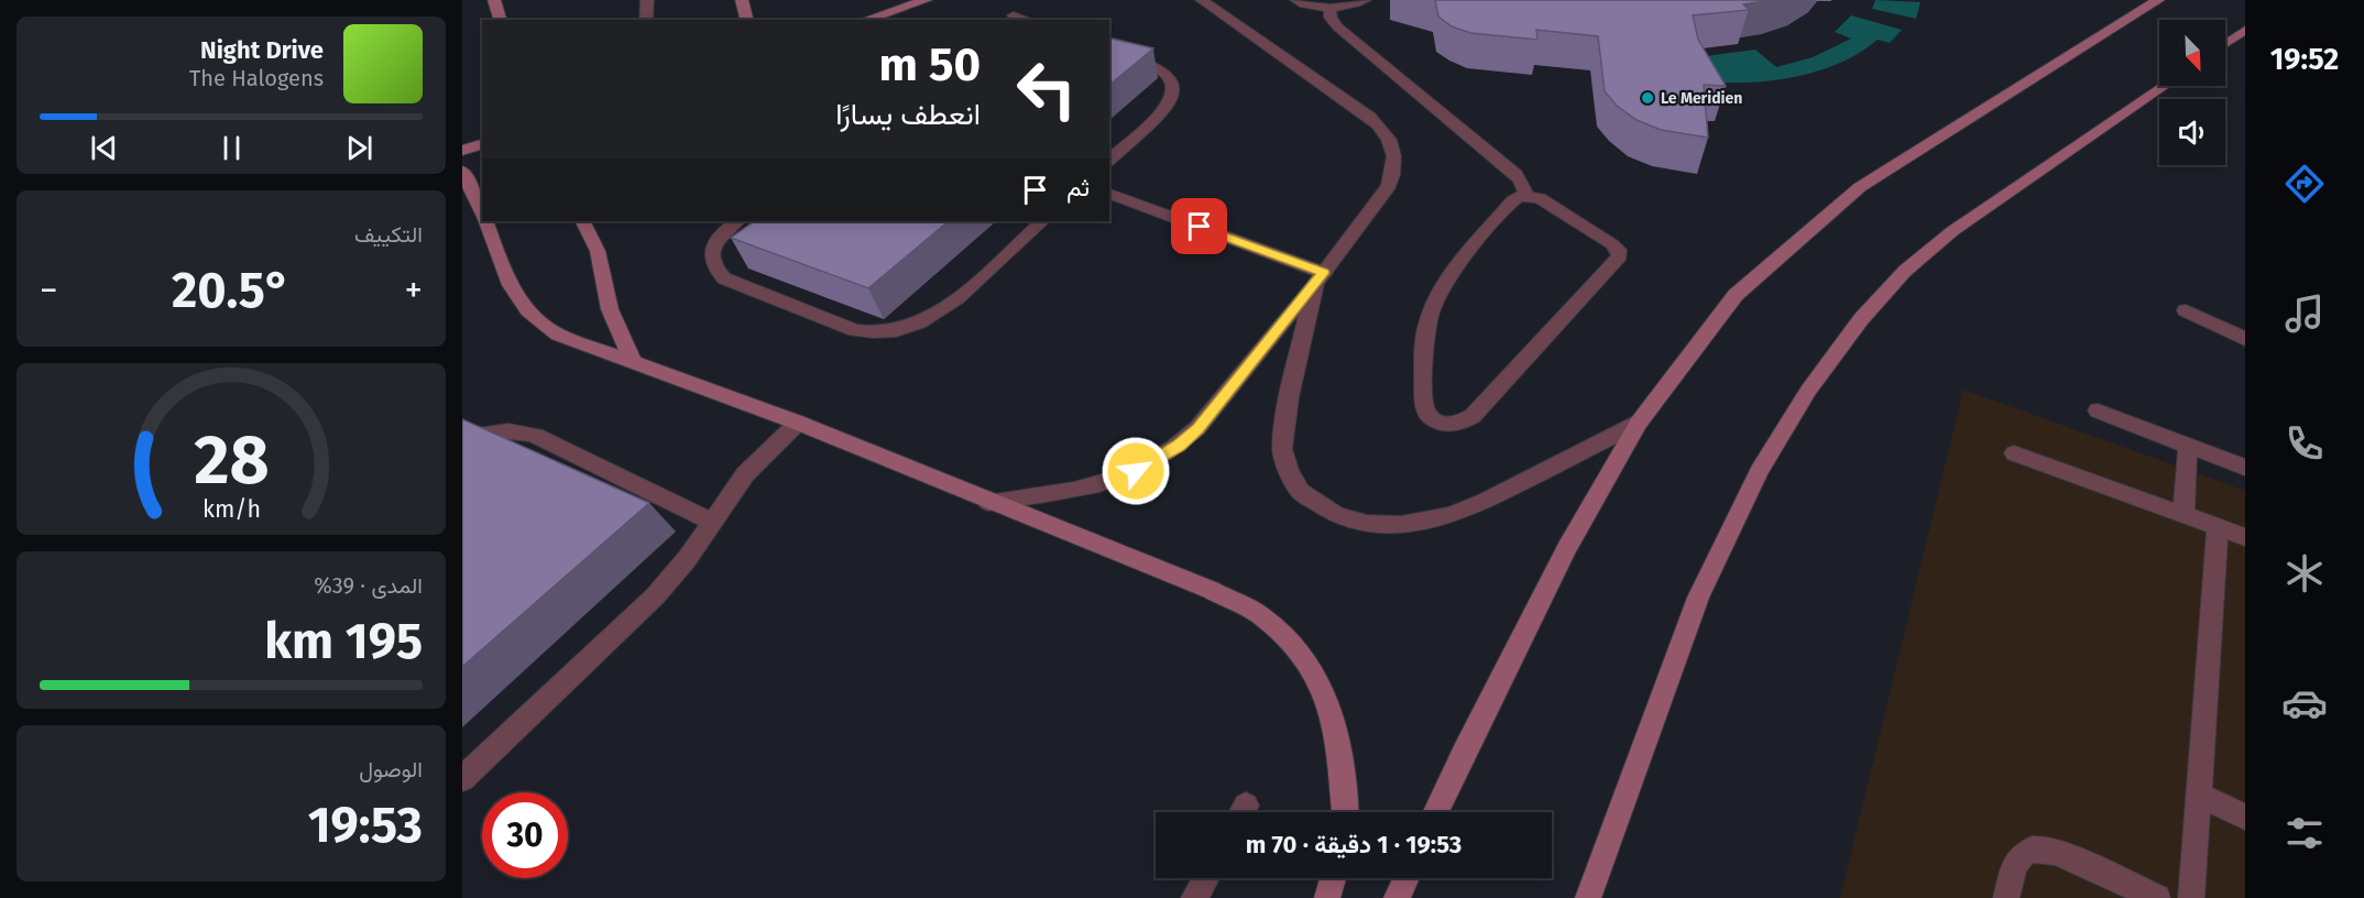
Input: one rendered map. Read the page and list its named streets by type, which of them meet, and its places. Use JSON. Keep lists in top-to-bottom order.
{
  "places": ["Le Meridien"],
  "north": "bottom right",
  "page": {
    "tabs": "19:52",
    "turn": ["50 m", "انعطف يسارًا"],
    "song": ["Night Drive", "The Halogens"],
    "then": "ثم",
    "tile": [
      "التكييف",
      ["المدى · 39%", "195 km"],
      ["الوصول", "19:53"]
    ],
    "heat": ["−", "20.5°", "+"],
    "limit": "30",
    "trip": "19:53 · 1 دقيقة · 70 m",
    "gauge": ["28", "km/h"]
  }
}
